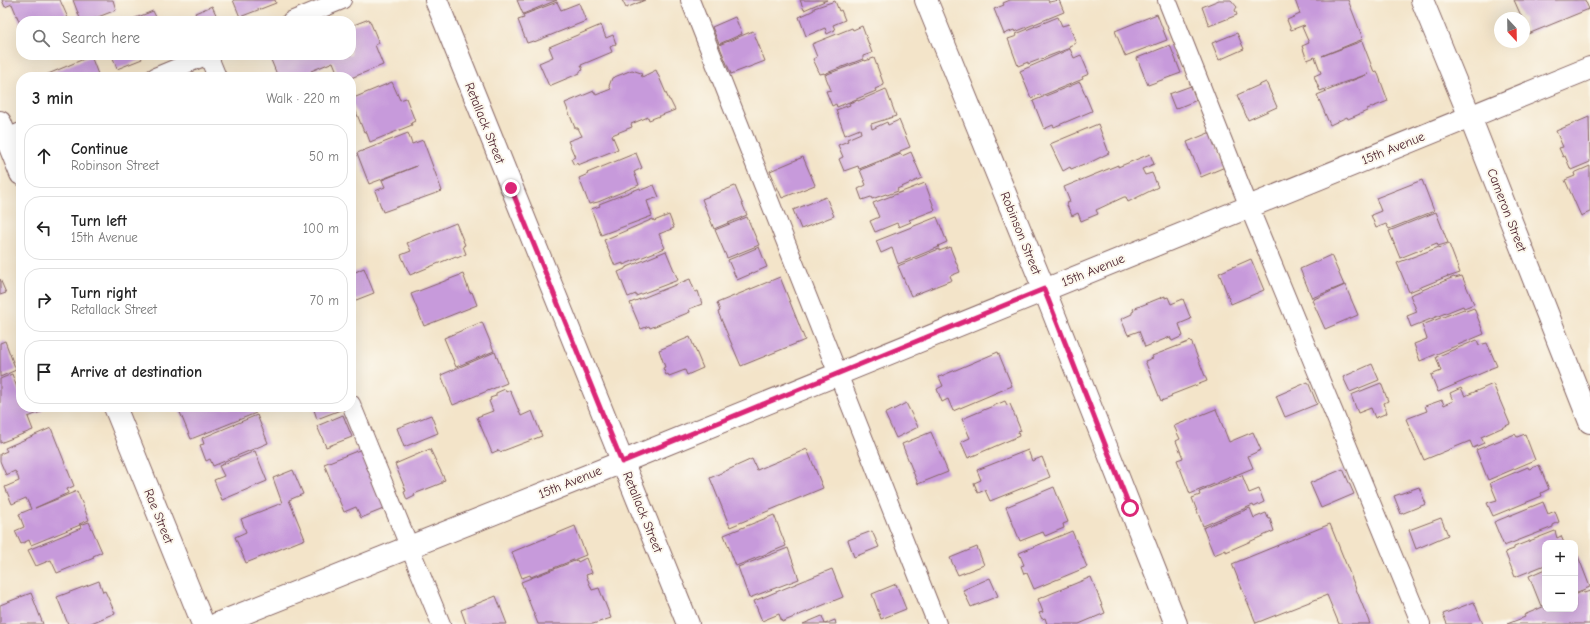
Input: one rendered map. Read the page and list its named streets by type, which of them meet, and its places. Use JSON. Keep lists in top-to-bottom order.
{
  "streets": {
    "street": [
      "Retallack Street",
      "15th Avenue",
      "Cameron Street",
      "Robinson Street",
      "Rae Street"
    ]
  },
  "crossings": [
    ["Retallack Street", "15th Avenue"],
    ["15th Avenue", "Cameron Street"],
    ["15th Avenue", "Robinson Street"]
  ],
  "north": "bottom",
  "page": {
    "search": "Search here",
    "heading": ["3 min", "Walk · 220 m"],
    "list": [
      ["Continue", "Robinson Street", "50 m"],
      ["Turn left", "15th Avenue", "100 m"],
      ["Turn right", "Retallack Street", "70 m"],
      "Arrive at destination"
    ],
    "map_buttons": ["+", "−"]
  }
}
